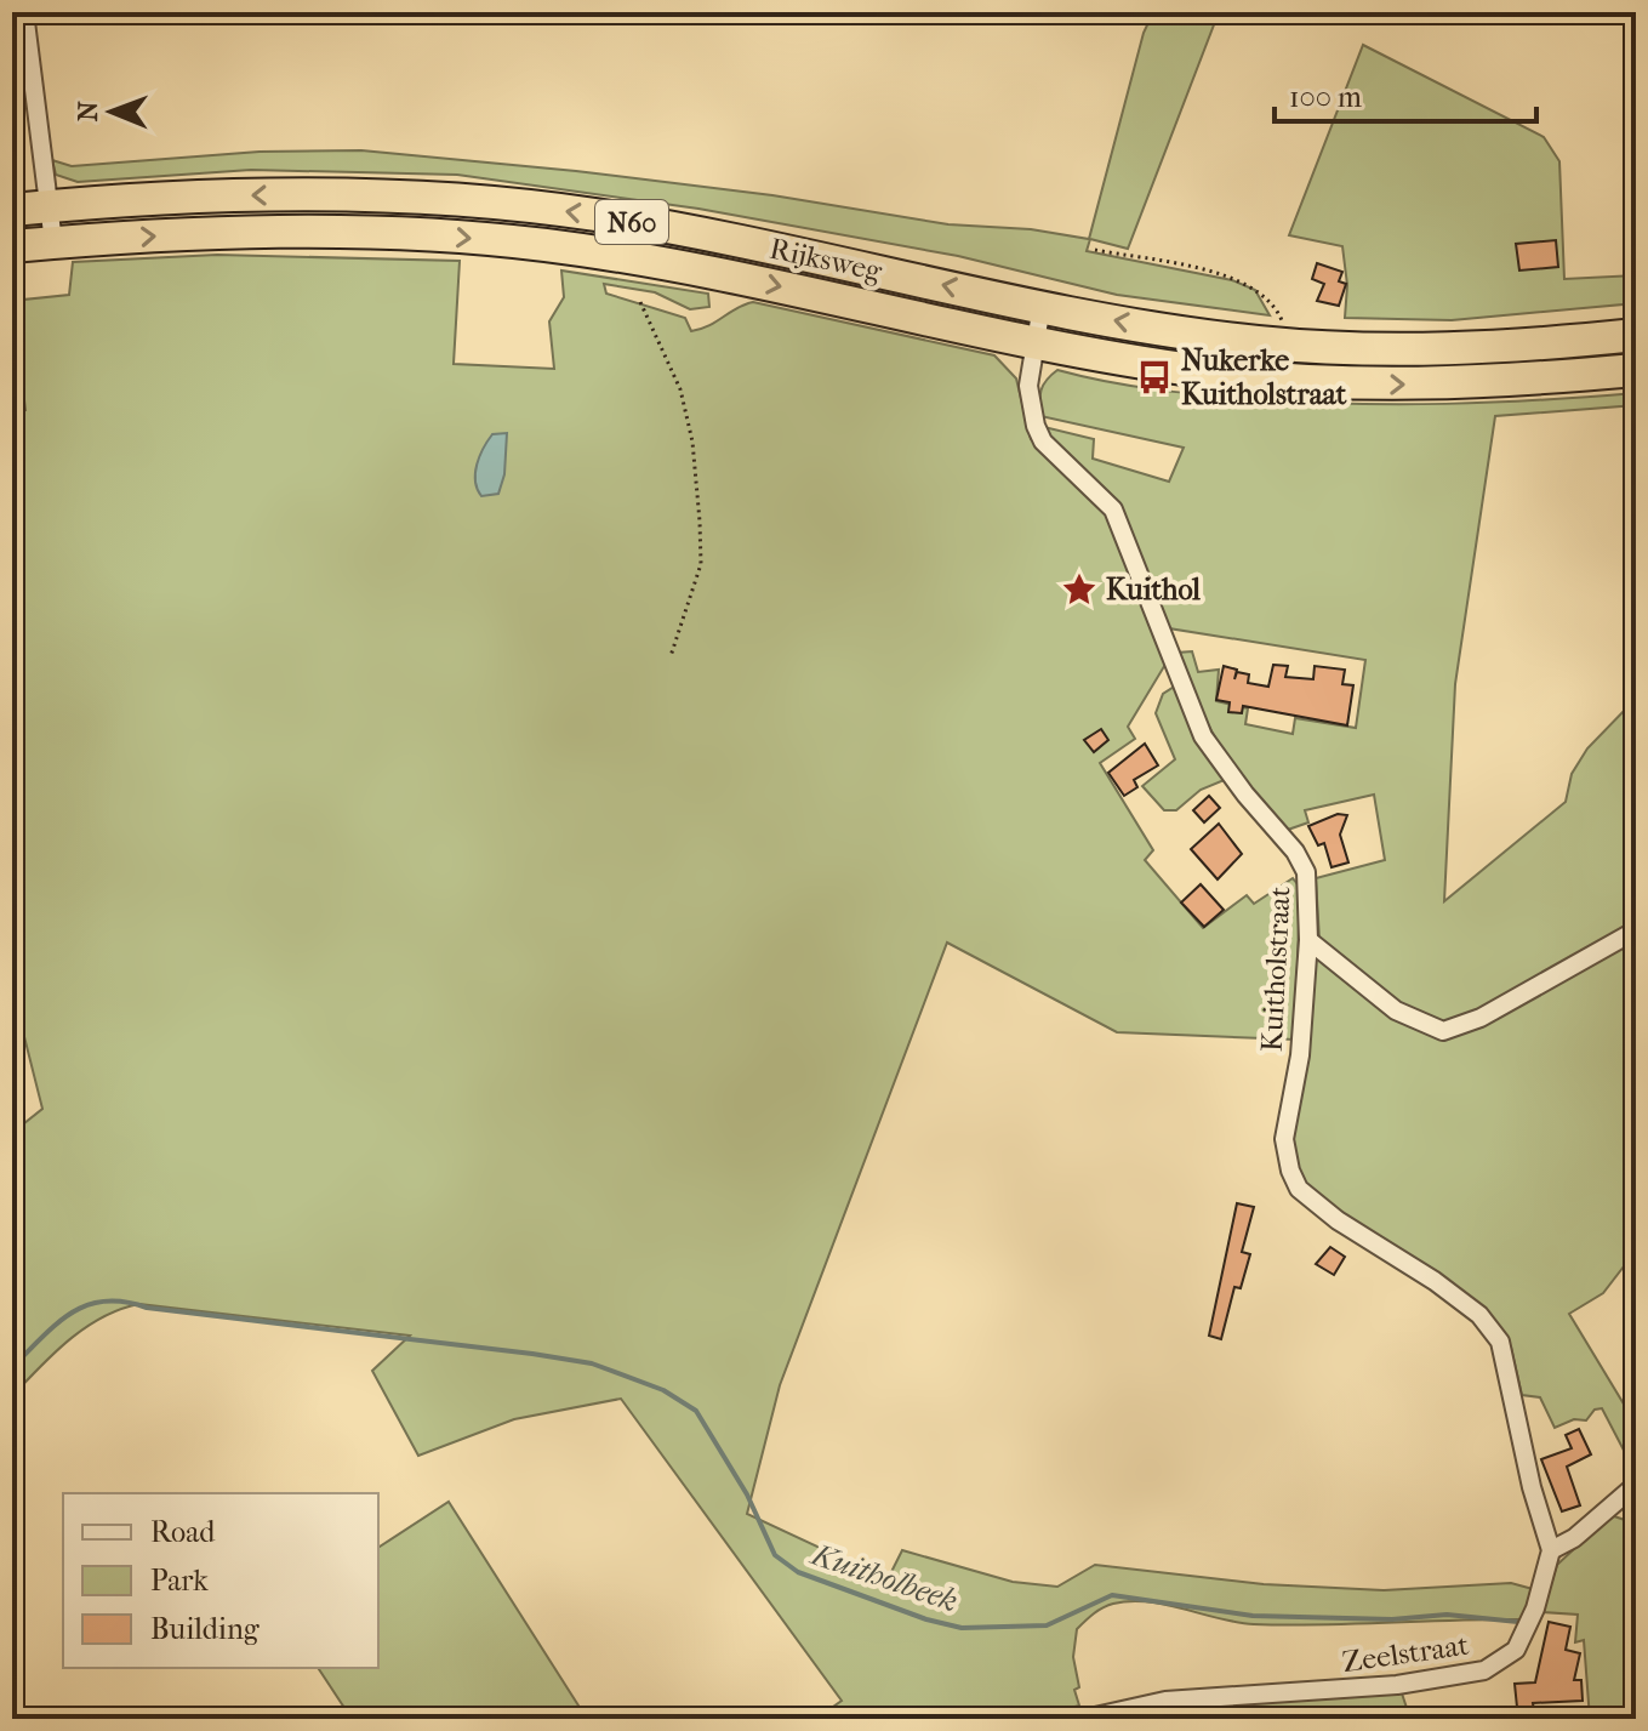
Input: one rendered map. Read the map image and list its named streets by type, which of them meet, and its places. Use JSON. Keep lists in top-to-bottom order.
{
  "streets": {
    "highway": ["N60", "Rijksweg"],
    "street": ["Kuitholstraat", "Zeelstraat"]
  },
  "crossings": [
    ["Rijksweg", "Kuitholstraat"],
    ["Kuitholstraat", "Zeelstraat"]
  ],
  "water": ["Kuitholbeek"],
  "places": {
    "bus stop": ["Nukerke Kuitholstraat"],
    "place": ["Kuithol"]
  },
  "legend": ["Road", "Park", "Building"],
  "scale_bar": "100 m",
  "north": "left"
}
